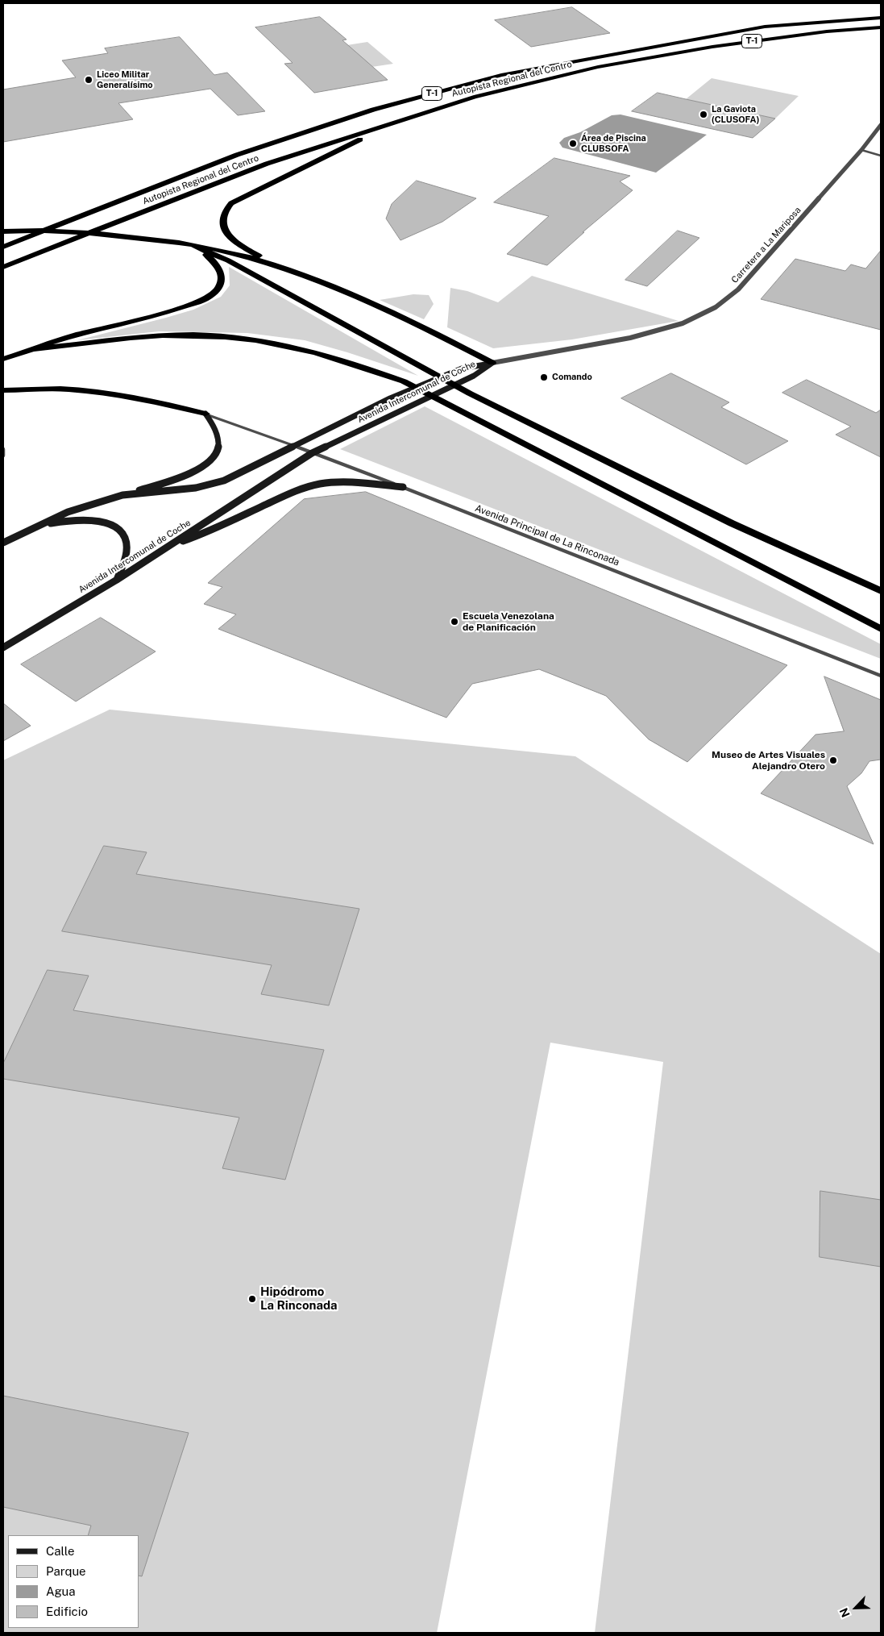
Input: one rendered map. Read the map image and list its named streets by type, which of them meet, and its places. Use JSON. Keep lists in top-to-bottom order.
{
  "streets": {
    "highway": ["T-1", "Autopista Regional del Centro"],
    "main road": ["Avenida Intercomunal de Coche"],
    "street": ["Carretera a La Mariposa", "Avenida Principal de La Rinconada"]
  },
  "crossings": [
    ["Carretera a La Mariposa", "Avenida Intercomunal de Coche"],
    ["Avenida Intercomunal de Coche", "Avenida Principal de La Rinconada"]
  ],
  "places": [
    "Liceo Militar Generalísimo",
    "La Gaviota (CLUSOFA)",
    "Área de Piscina CLUBSOFA",
    "Comando",
    "Escuela Venezolana de Planificación",
    "Museo de Artes Visuales Alejandro Otero",
    "Hipódromo La Rinconada"
  ],
  "legend": [
    "Calle",
    "Parque",
    "Agua",
    "Edificio"
  ],
  "north": "bottom left"
}
